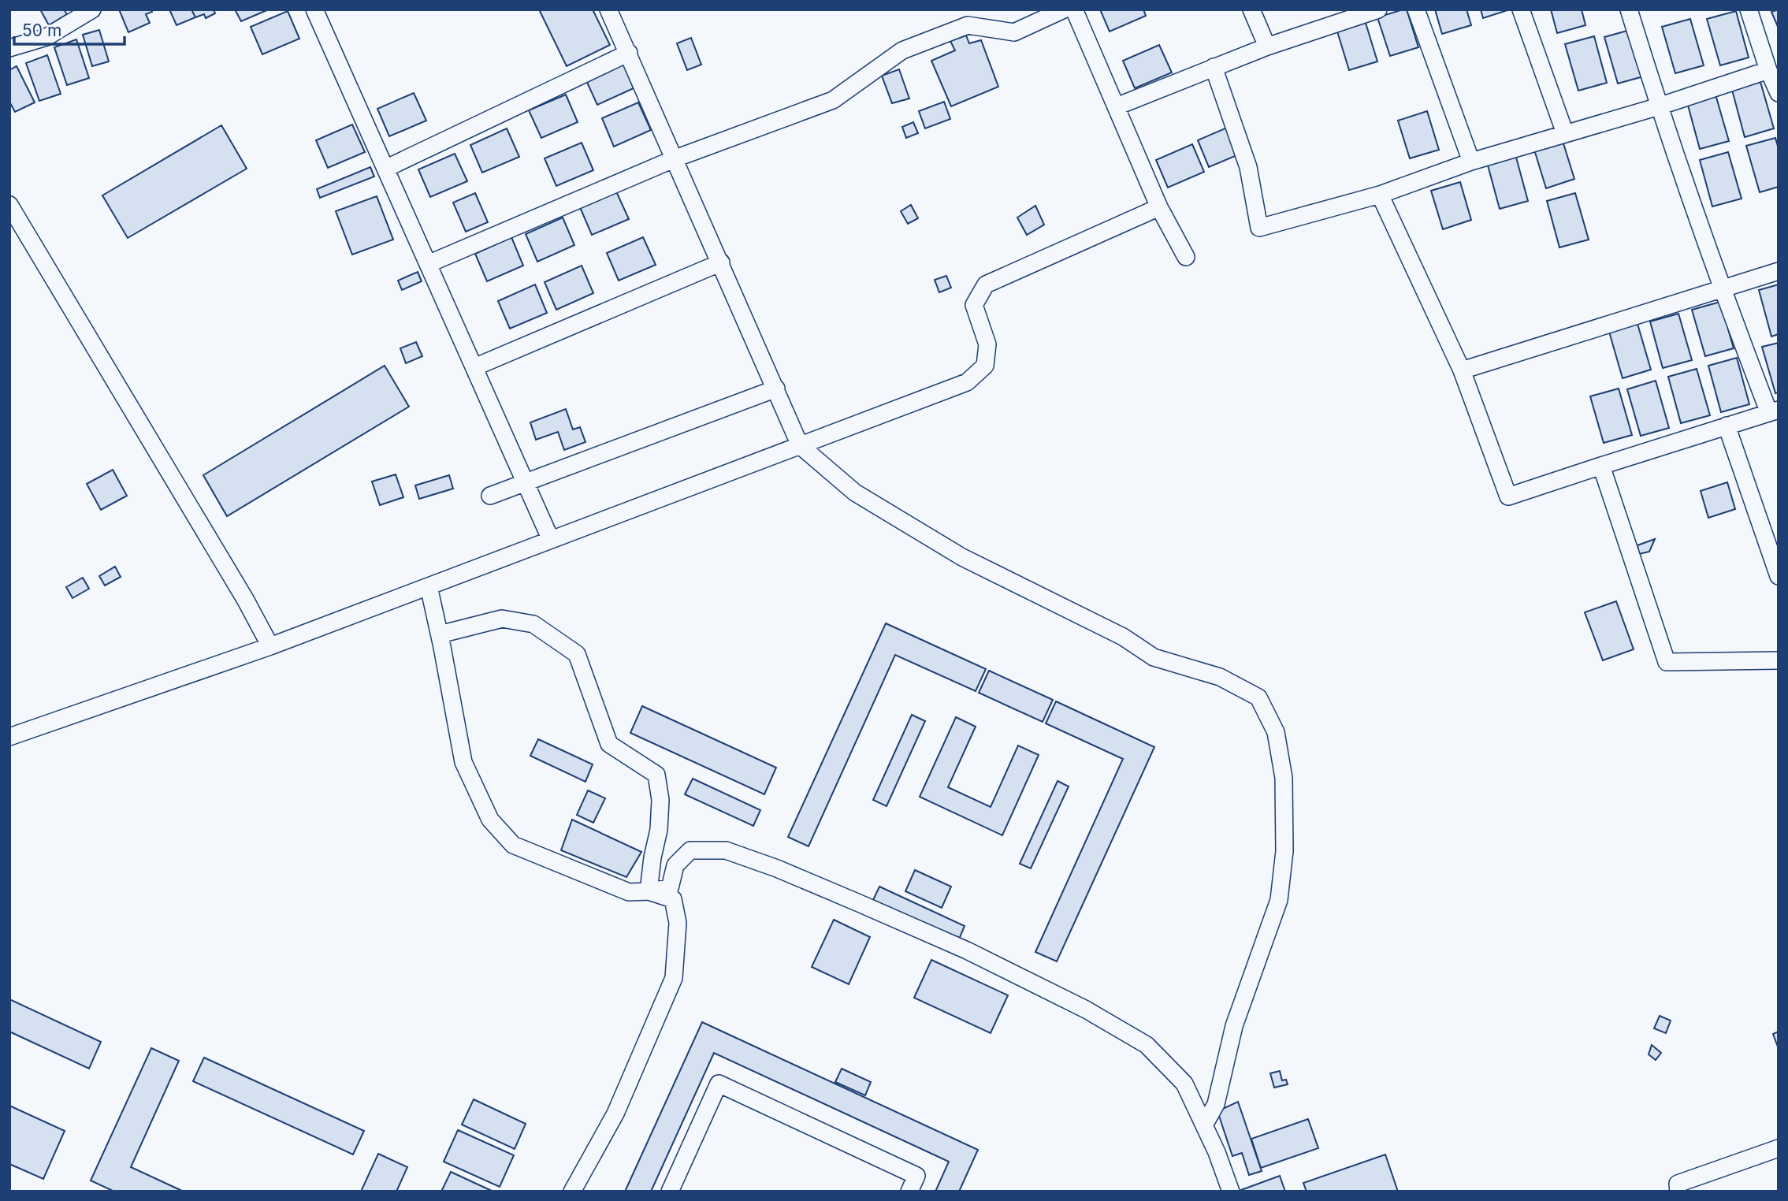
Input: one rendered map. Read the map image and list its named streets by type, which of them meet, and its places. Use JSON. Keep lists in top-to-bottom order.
{
  "scale_bar": "50 m"
}
